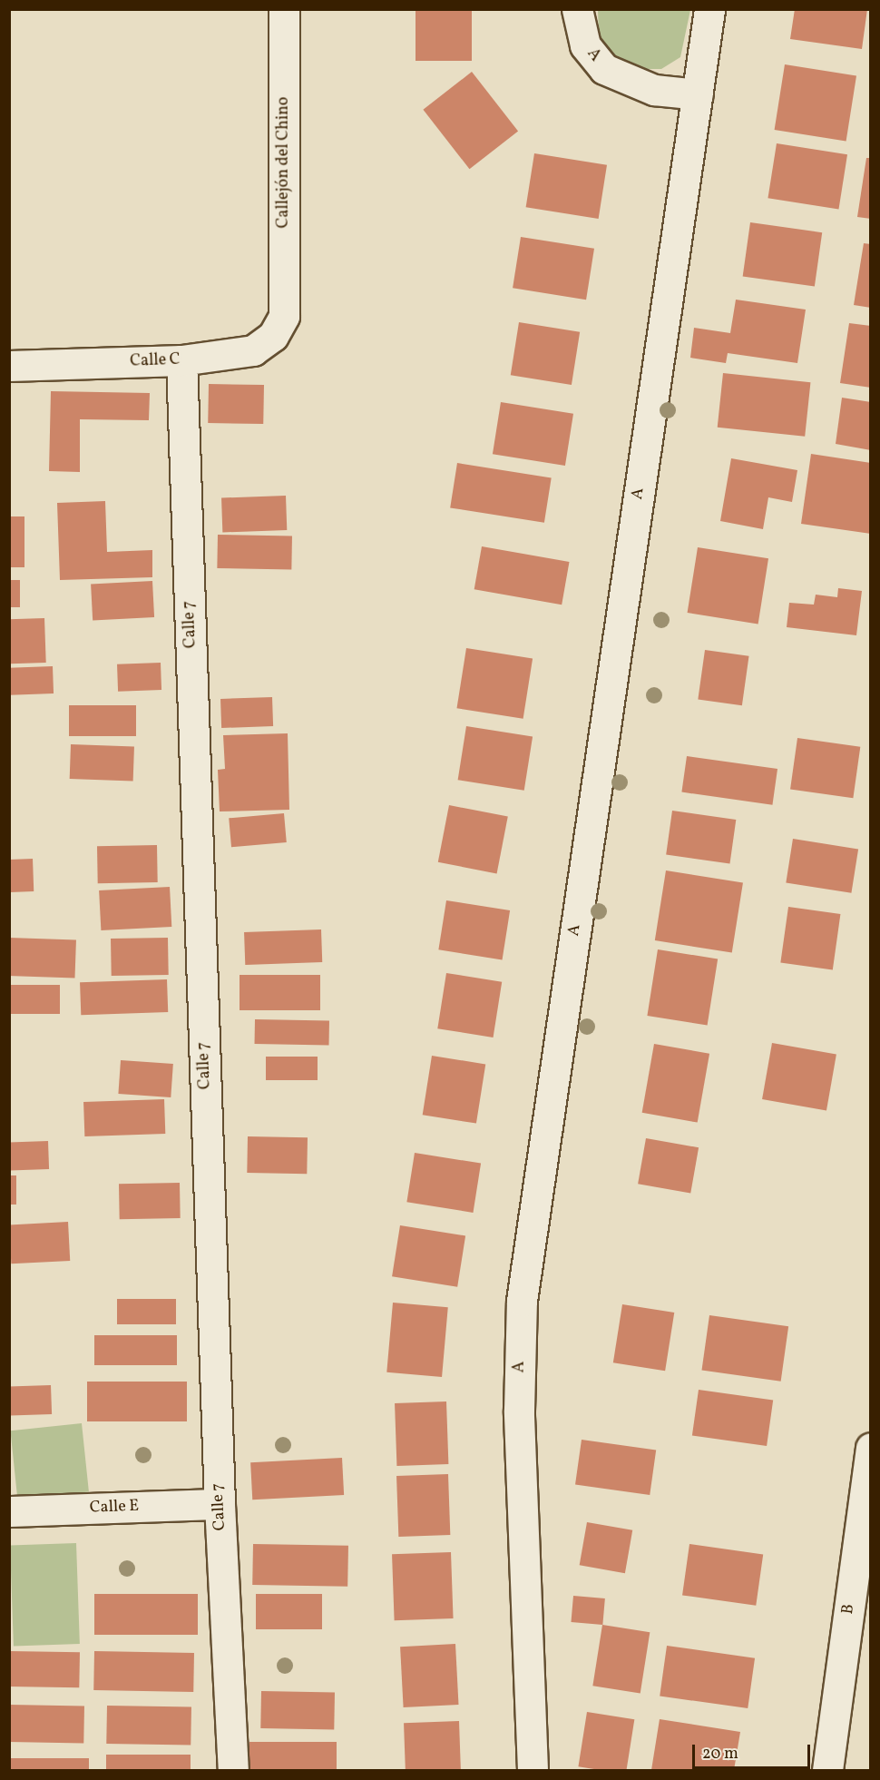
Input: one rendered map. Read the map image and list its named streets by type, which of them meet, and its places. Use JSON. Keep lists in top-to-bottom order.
{
  "streets": {
    "street": [
      "A",
      "Callejón del Chino",
      "Calle C",
      "Calle 7",
      "Calle E",
      "B"
    ]
  },
  "crossings": [
    ["Callejón del Chino", "Calle C"],
    ["Calle C", "Calle 7"],
    ["Calle 7", "Calle E"]
  ],
  "scale_bar": "20 m"
}
